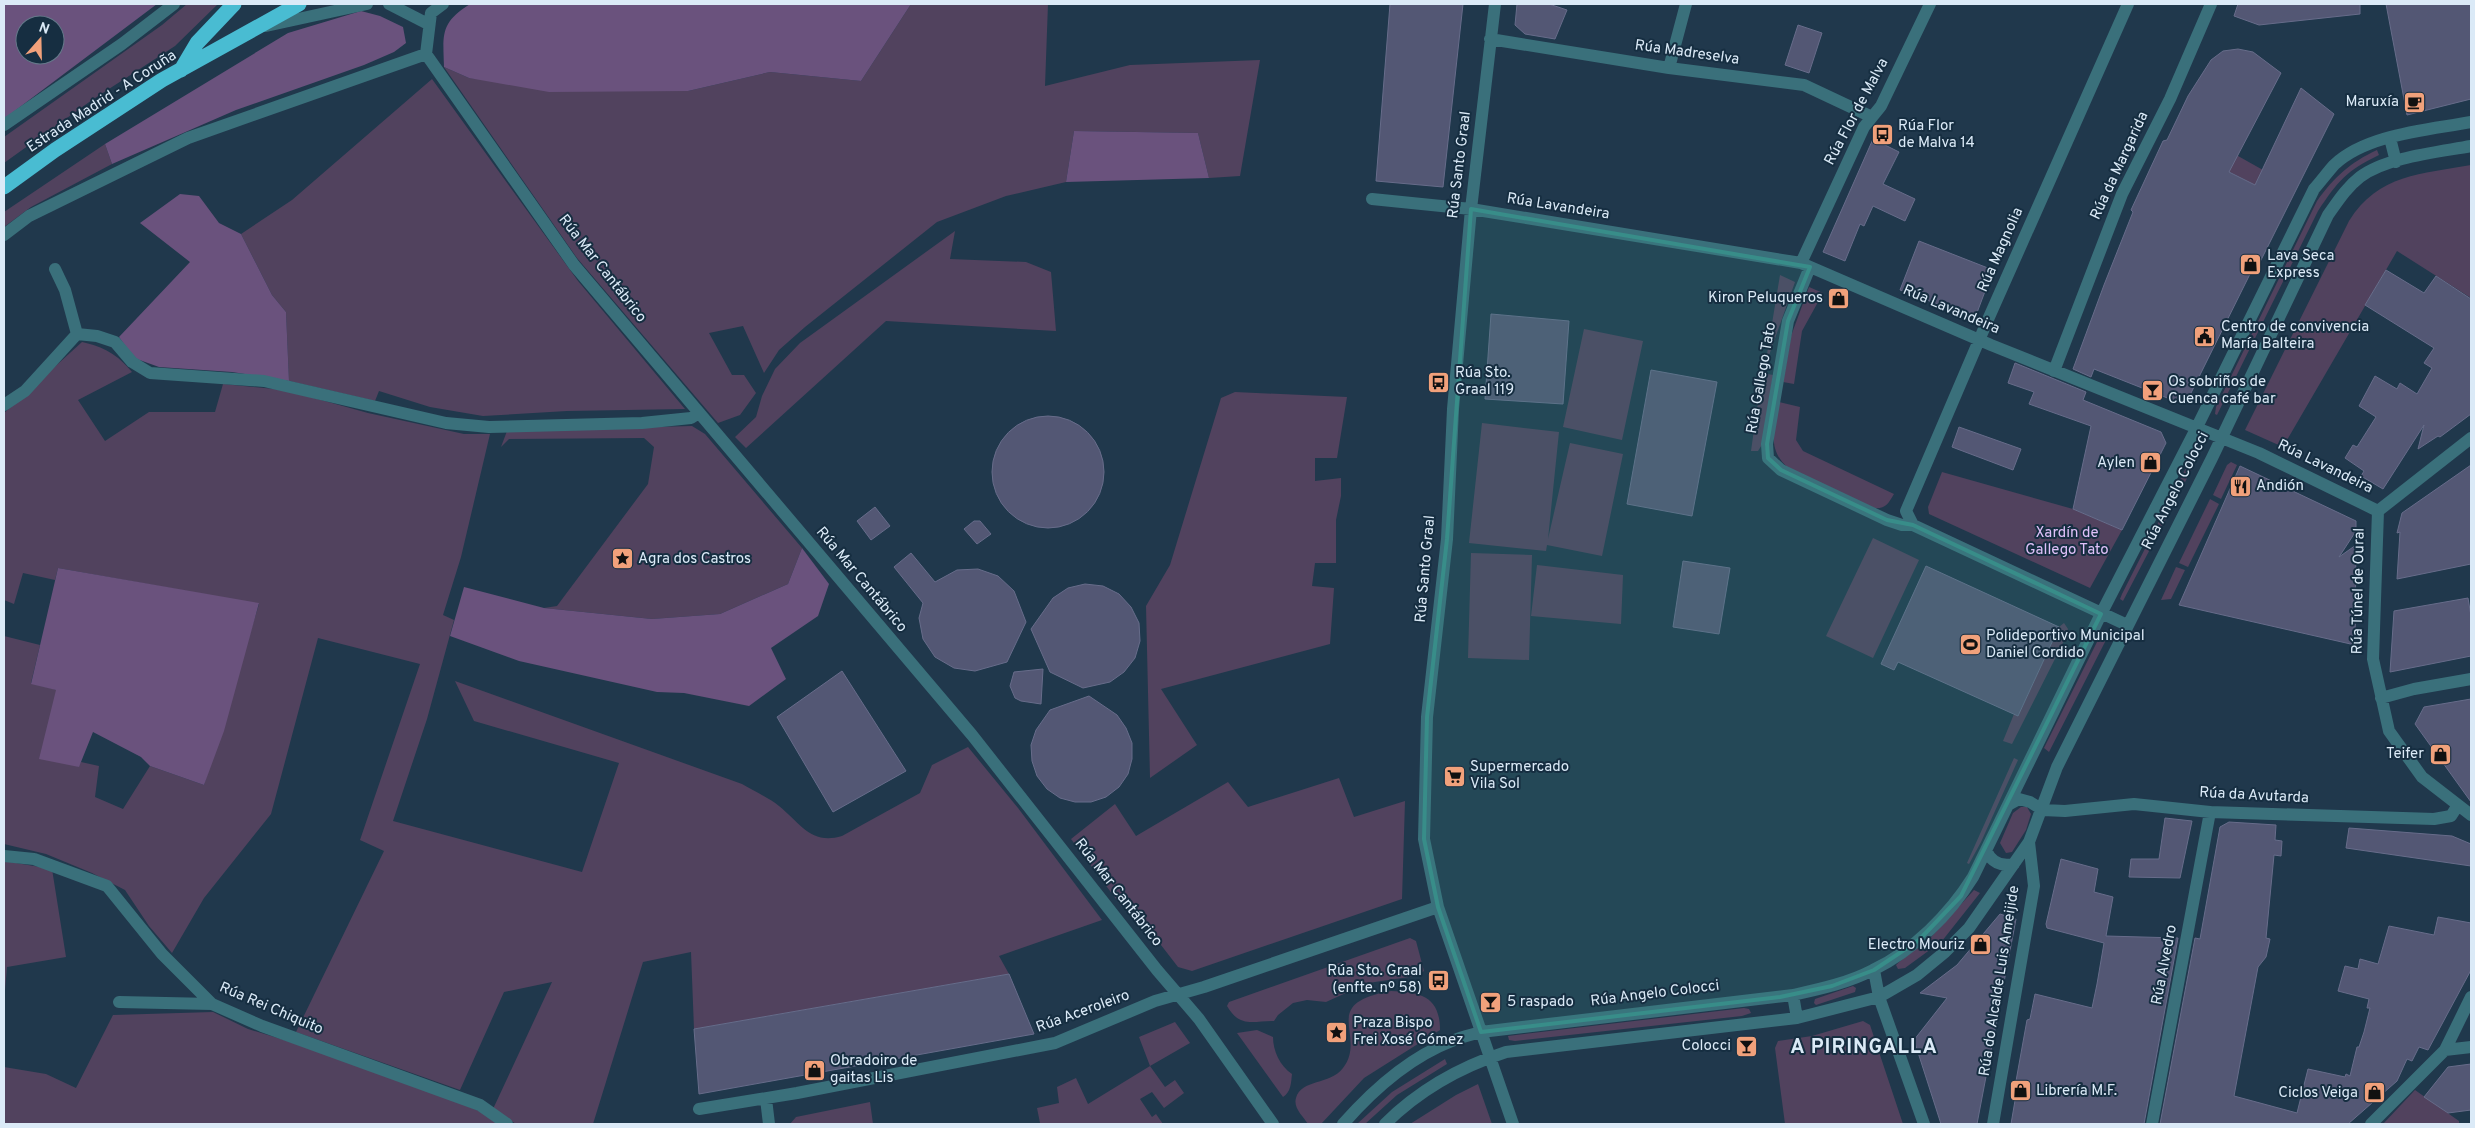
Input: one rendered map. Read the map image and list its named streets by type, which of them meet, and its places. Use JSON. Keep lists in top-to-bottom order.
{
  "streets": {
    "highway": ["Estrada Madrid - A Coruña"],
    "street": [
      "Rúa Madreselva",
      "Rúa Flor de Malva",
      "Rúa Santo Graal",
      "Rúa da Margarida",
      "Rúa Lavandeira",
      "Rúa Magnolia",
      "Rúa Mar Cantábrico",
      "Rúa Gallego Tato",
      "Rúa Angelo Colocci",
      "Rúa Túnel de Oural",
      "Rúa da Avutarda",
      "Rúa Alvedro",
      "Rúa do Alcalde Luis Ameijide",
      "Rúa Rei Chiquito",
      "Rúa Aceroleiro"
    ]
  },
  "crossings": [
    ["Rúa Madreselva", "Rúa Flor de Malva"],
    ["Rúa Madreselva", "Rúa Santo Graal"],
    ["Rúa Flor de Malva", "Rúa Lavandeira"],
    ["Rúa Flor de Malva", "Rúa Gallego Tato"],
    ["Rúa Santo Graal", "Rúa Lavandeira"],
    ["Rúa Santo Graal", "Rúa Angelo Colocci"],
    ["Rúa Santo Graal", "Rúa Aceroleiro"],
    ["Rúa da Margarida", "Rúa Lavandeira"],
    ["Rúa Lavandeira", "Rúa Magnolia"],
    ["Rúa Lavandeira", "Rúa Gallego Tato"],
    ["Rúa Lavandeira", "Rúa Angelo Colocci"],
    ["Rúa Lavandeira", "Rúa Túnel de Oural"],
    ["Rúa Magnolia", "Rúa Gallego Tato"],
    ["Rúa Mar Cantábrico", "Rúa Aceroleiro"],
    ["Rúa Gallego Tato", "Rúa Angelo Colocci"],
    ["Rúa Angelo Colocci", "Rúa da Avutarda"],
    ["Rúa Angelo Colocci", "Rúa do Alcalde Luis Ameijide"],
    ["Rúa Túnel de Oural", "Rúa da Avutarda"],
    ["Rúa da Avutarda", "Rúa Alvedro"]
  ],
  "districts": ["A PIRINGALLA"],
  "parks": ["Xardín de Gallego Tato"],
  "places": {
    "cafe": ["Maruxía"],
    "bus stop": ["Rúa Flor de Malva 14", "Rúa Sto. Graal 119", "Rúa Sto. Graal (enfte. nº 58)"],
    "shop": [
      "Lava Seca Express",
      "Kiron Peluqueros",
      "Aylen",
      "Teifer",
      "Electro Mouriz",
      "Obradoiro de gaitas Lis",
      "Librería M.F.",
      "Ciclos Veiga"
    ],
    "public building": ["Centro de convivencia María Balteira"],
    "bar": ["Os sobriños de Cuenca café bar", "5 raspado", "Colocci"],
    "restaurant": ["Andión"],
    "place": ["Agra dos Castros", "Praza Bispo Frei Xosé Gómez"],
    "sports": ["Polideportivo Municipal Daniel Cordido"],
    "supermarket": ["Supermercado Vila Sol"]
  },
  "north": "top"
}
